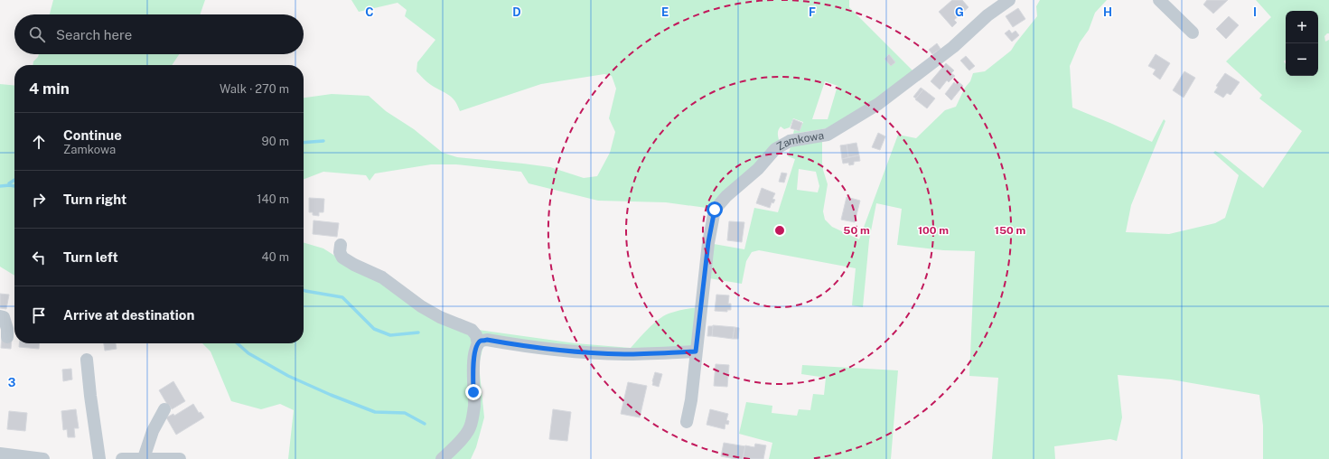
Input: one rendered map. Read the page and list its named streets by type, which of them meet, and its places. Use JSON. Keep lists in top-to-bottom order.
{
  "streets": {
    "street": ["Zamkowa"]
  },
  "page": {
    "map_buttons": ["+", "−"],
    "search": "Search here",
    "heading": ["4 min", "Walk · 270 m"],
    "list": [
      ["Continue", "Zamkowa", "90 m"],
      ["Turn right", "140 m"],
      ["Turn left", "40 m"],
      "Arrive at destination"
    ]
  },
  "grid": {
    "columns": [
      "C",
      "D",
      "E",
      "F",
      "G",
      "H",
      "I"
    ],
    "rows": ["3"]
  },
  "rings": ["50 m", "100 m", "150 m"]
}
